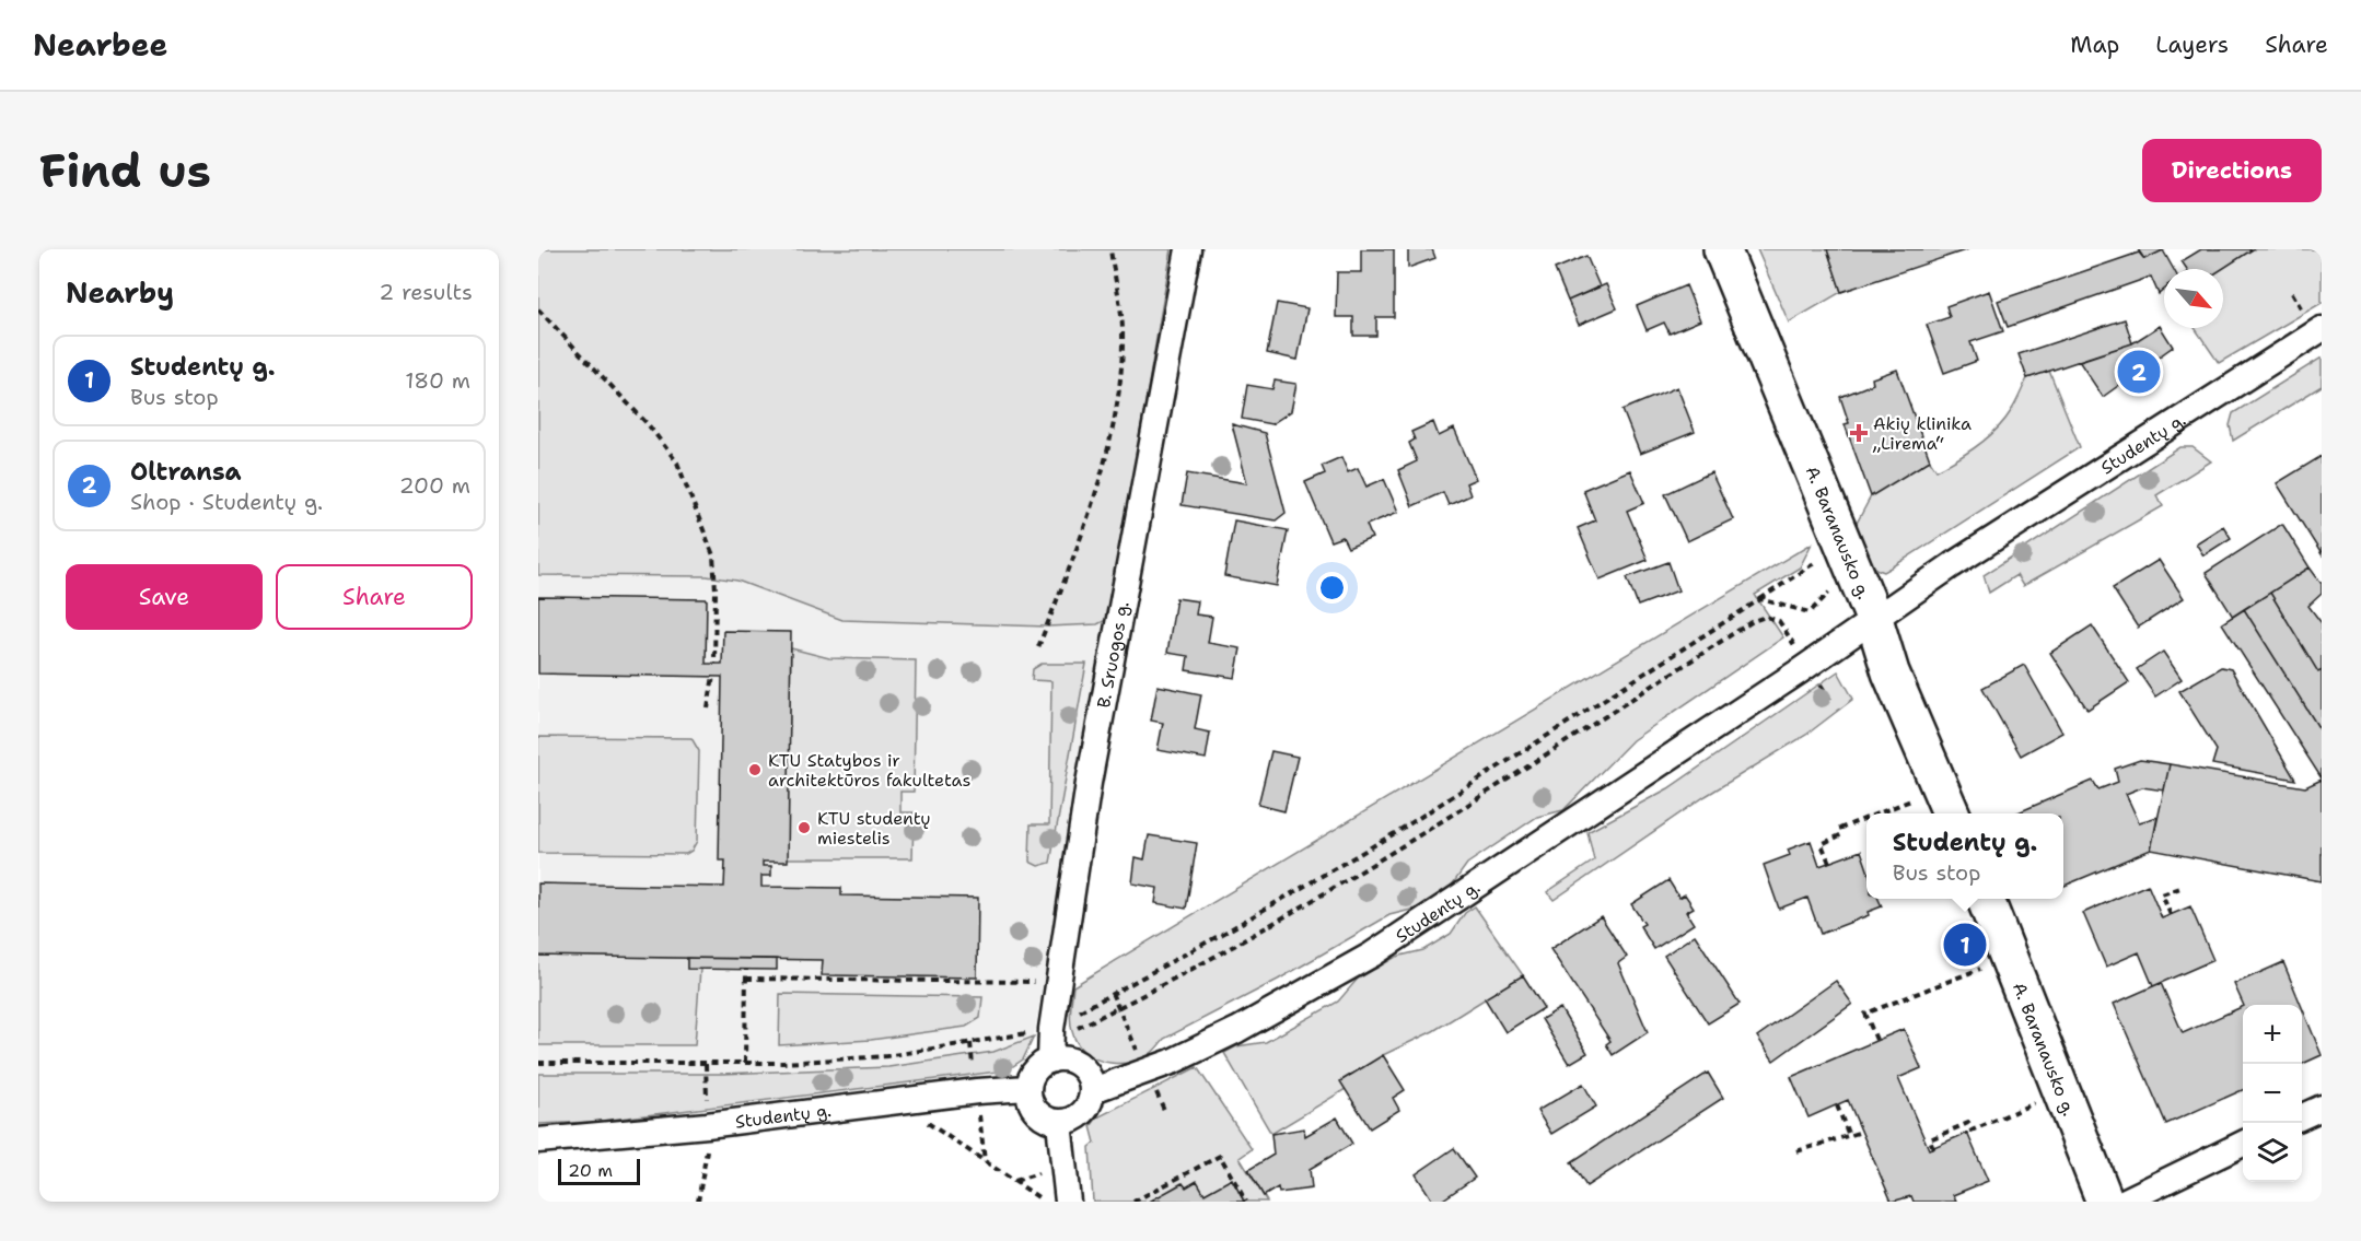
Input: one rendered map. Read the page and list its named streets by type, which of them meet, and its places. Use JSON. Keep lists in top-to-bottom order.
{
  "streets": {
    "street": ["Studentų g.", "A. Baranausko g.", "B. Sruogos g."]
  },
  "crossings": [
    ["Studentų g.", "A. Baranausko g."],
    ["Studentų g.", "B. Sruogos g."]
  ],
  "places": {
    "health": ["Akių klinika „Lirema“"],
    "other": ["KTU Statybos ir architektūros fakultetas", "KTU studentų miestelis"]
  },
  "scale_bar": "20 m",
  "north": "bottom right",
  "page": {
    "header": "Nearbee",
    "nav": ["Map", "Layers", "Share"],
    "buttons": [
      "Directions",
      ["Save", "Share"]
    ],
    "title": "Find us",
    "heading": ["Nearby", "2 results"],
    "list": [
      {
        "mark": "1",
        "name": "Studentų g.",
        "note": "Bus stop",
        "value": "180 m"
      },
      {
        "mark": "2",
        "name": "Oltransa",
        "note": "Shop · Studentų g.",
        "value": "200 m"
      }
    ],
    "pins": ["2", "1"],
    "popup": ["Studentų g.", "Bus stop"],
    "map_buttons": ["+", "−"],
    "scale": "20 m"
  }
}
